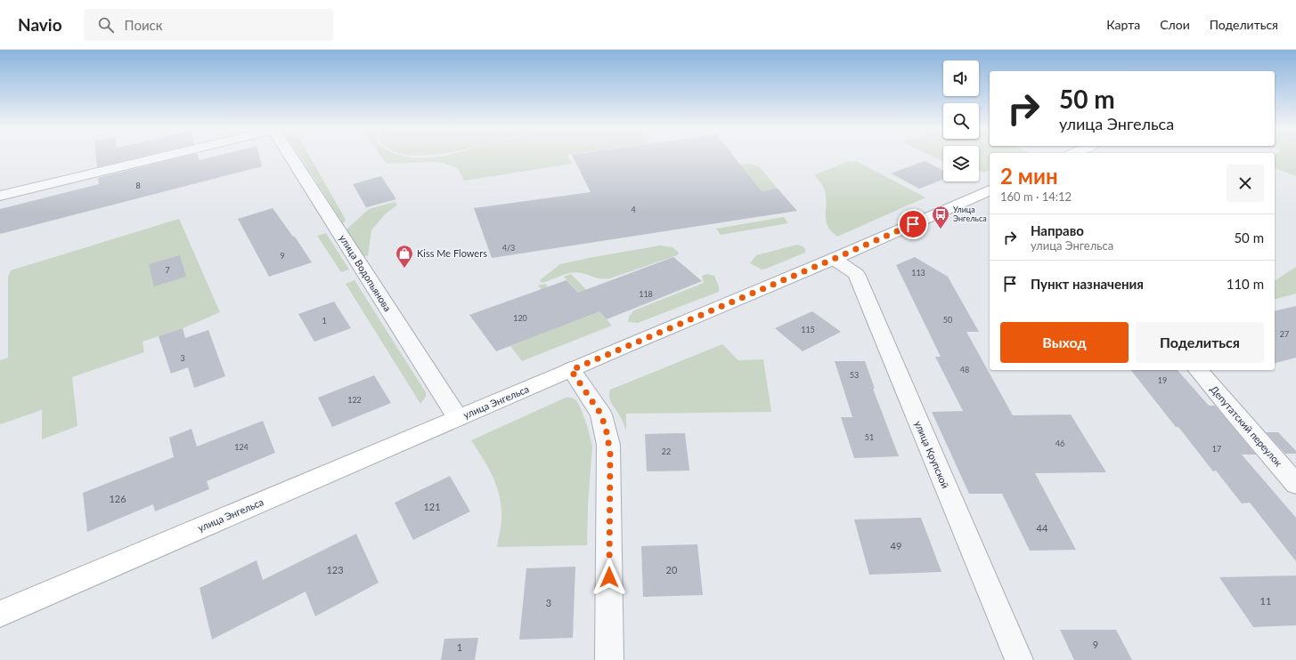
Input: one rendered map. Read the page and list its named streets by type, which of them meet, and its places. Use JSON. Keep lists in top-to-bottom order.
{
  "streets": {
    "street": [
      "улица Водопьянова",
      "улица Энгельса",
      "Депутатский переулок",
      "улица Крупской"
    ]
  },
  "crossings": [
    ["улица Водопьянова", "улица Энгельса"],
    ["улица Энгельса", "улица Крупской"]
  ],
  "places": {
    "bus stop": ["Улица Энгельса"],
    "shop": ["Kiss Me Flowers"]
  },
  "house_numbers": [
    "8",
    "4",
    "4/3",
    "9",
    "7",
    "113",
    "118",
    "120",
    "50",
    "1",
    "115",
    "27",
    "3",
    "48",
    "53",
    "19",
    "122",
    "51",
    "46",
    "124",
    "17",
    "22",
    "126",
    "121",
    "44",
    "49",
    "123",
    "20",
    "11",
    "3",
    "9",
    "1"
  ],
  "page": {
    "header": "Navio",
    "search": "Поиск",
    "nav": ["Карта", "Слои", "Поделиться"],
    "turn": ["50 m", "улица Энгельса"],
    "heading": ["2 мин", "160 m · 14:12"],
    "list": [
      {
        "name": "Направо",
        "note": "улица Энгельса",
        "value": "50 m"
      },
      {
        "name": "Пункт назначения",
        "value": "110 m"
      }
    ],
    "buttons": ["Выход", "Поделиться"]
  }
}
